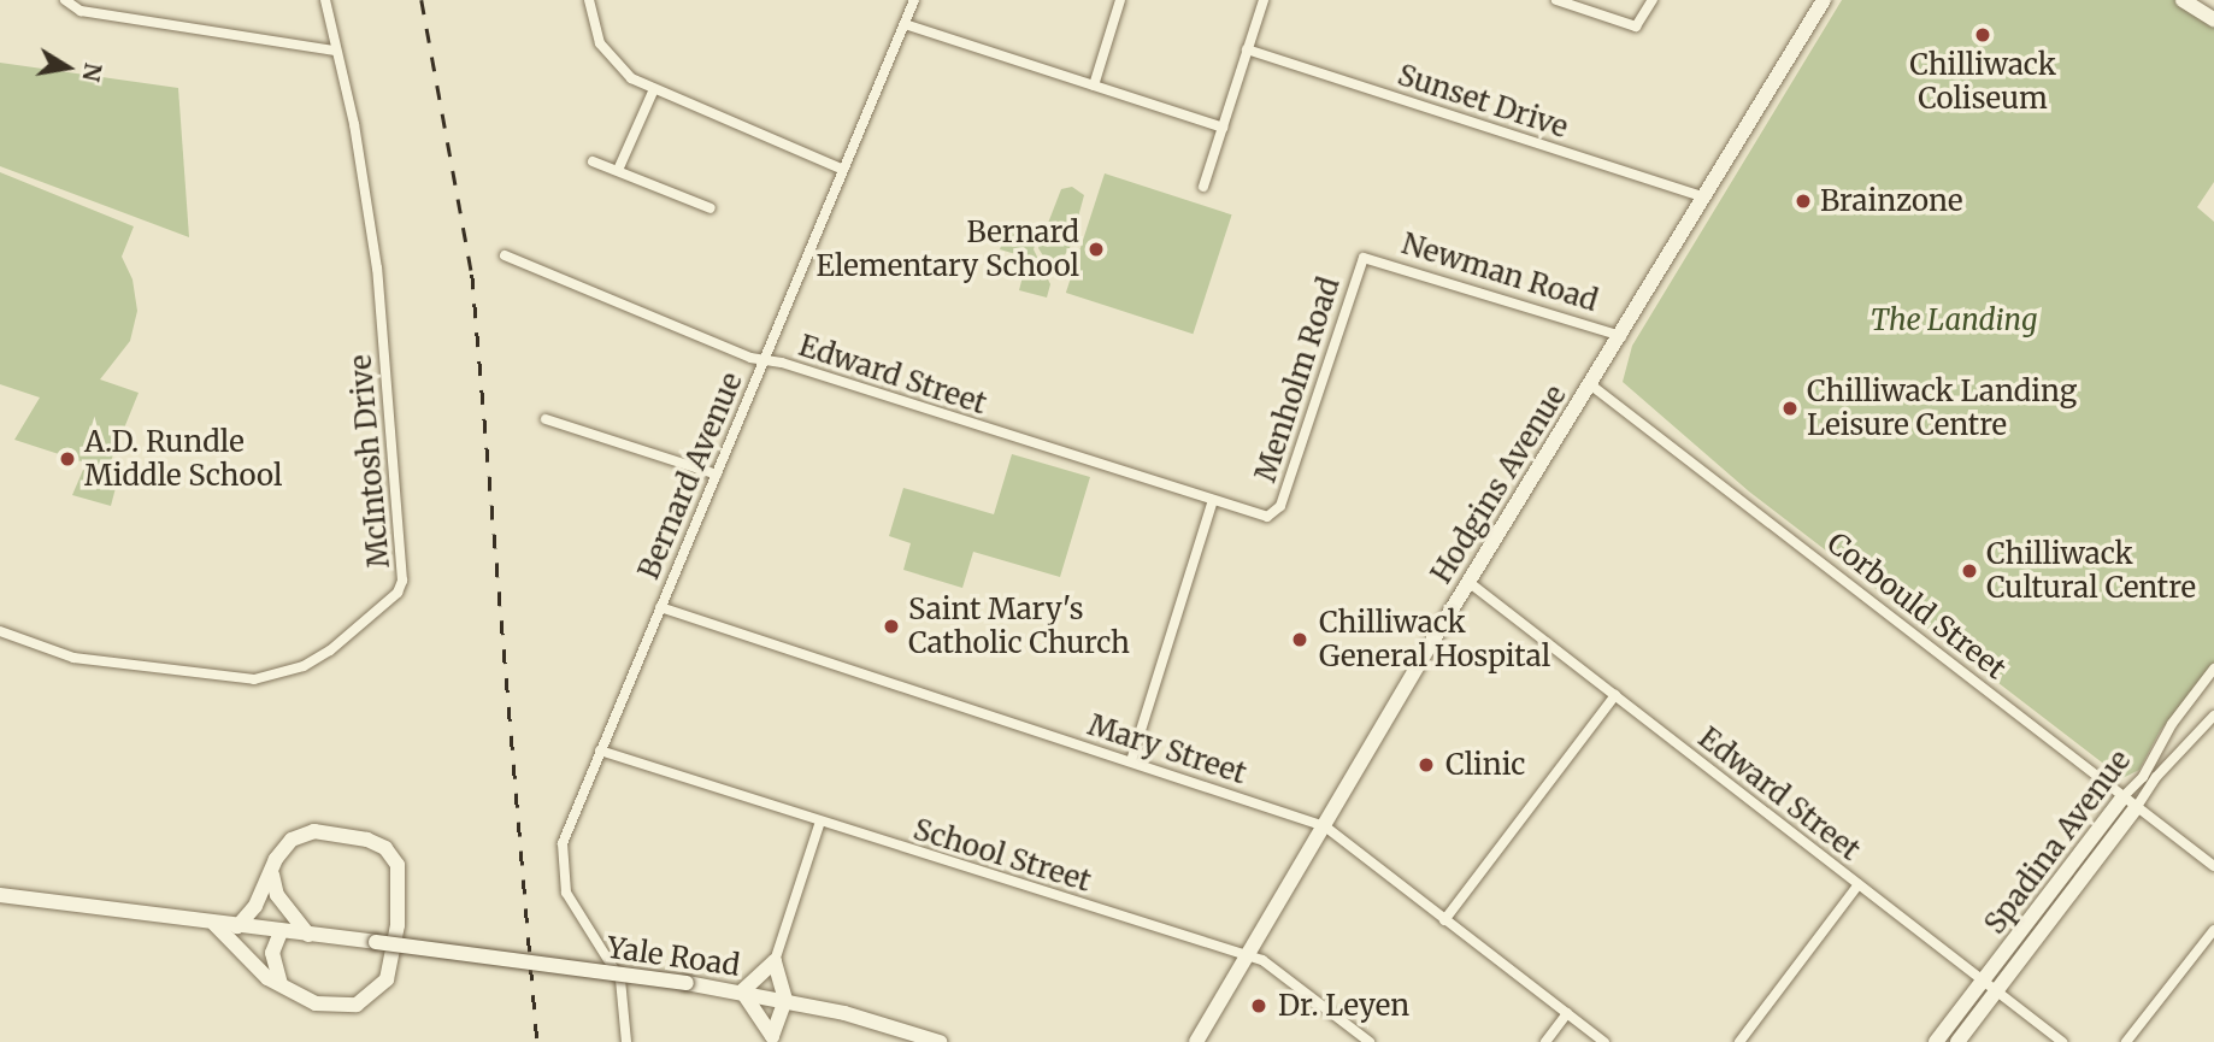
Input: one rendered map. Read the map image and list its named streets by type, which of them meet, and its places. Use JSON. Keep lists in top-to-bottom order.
{
  "streets": {
    "street": [
      "Sunset Drive",
      "Newman Road",
      "Edward Street",
      "Menholm Road",
      "McIntosh Drive",
      "Bernard Avenue",
      "Hodgins Avenue",
      "Corbould Street",
      "Mary Street",
      "Spadina Avenue",
      "School Street",
      "Yale Road"
    ]
  },
  "crossings": [
    ["Sunset Drive", "Hodgins Avenue"],
    ["Newman Road", "Menholm Road"],
    ["Newman Road", "Hodgins Avenue"],
    ["Edward Street", "Menholm Road"],
    ["Edward Street", "Bernard Avenue"],
    ["Edward Street", "Hodgins Avenue"],
    ["Edward Street", "Spadina Avenue"],
    ["Menholm Road", "Mary Street"],
    ["Bernard Avenue", "Mary Street"],
    ["Bernard Avenue", "School Street"],
    ["Hodgins Avenue", "Corbould Street"],
    ["Hodgins Avenue", "Mary Street"],
    ["Hodgins Avenue", "School Street"],
    ["Corbould Street", "Spadina Avenue"]
  ],
  "parks": ["The Landing"],
  "places": [
    "Chilliwack Coliseum",
    "Brainzone",
    "Bernard Elementary School",
    "Chilliwack Landing Leisure Centre",
    "A.D. Rundle Middle School",
    "Chilliwack Cultural Centre",
    "Saint Mary's Catholic Church",
    "Chilliwack General Hospital",
    "Clinic",
    "Dr. Leyen"
  ],
  "north": "right"
}
